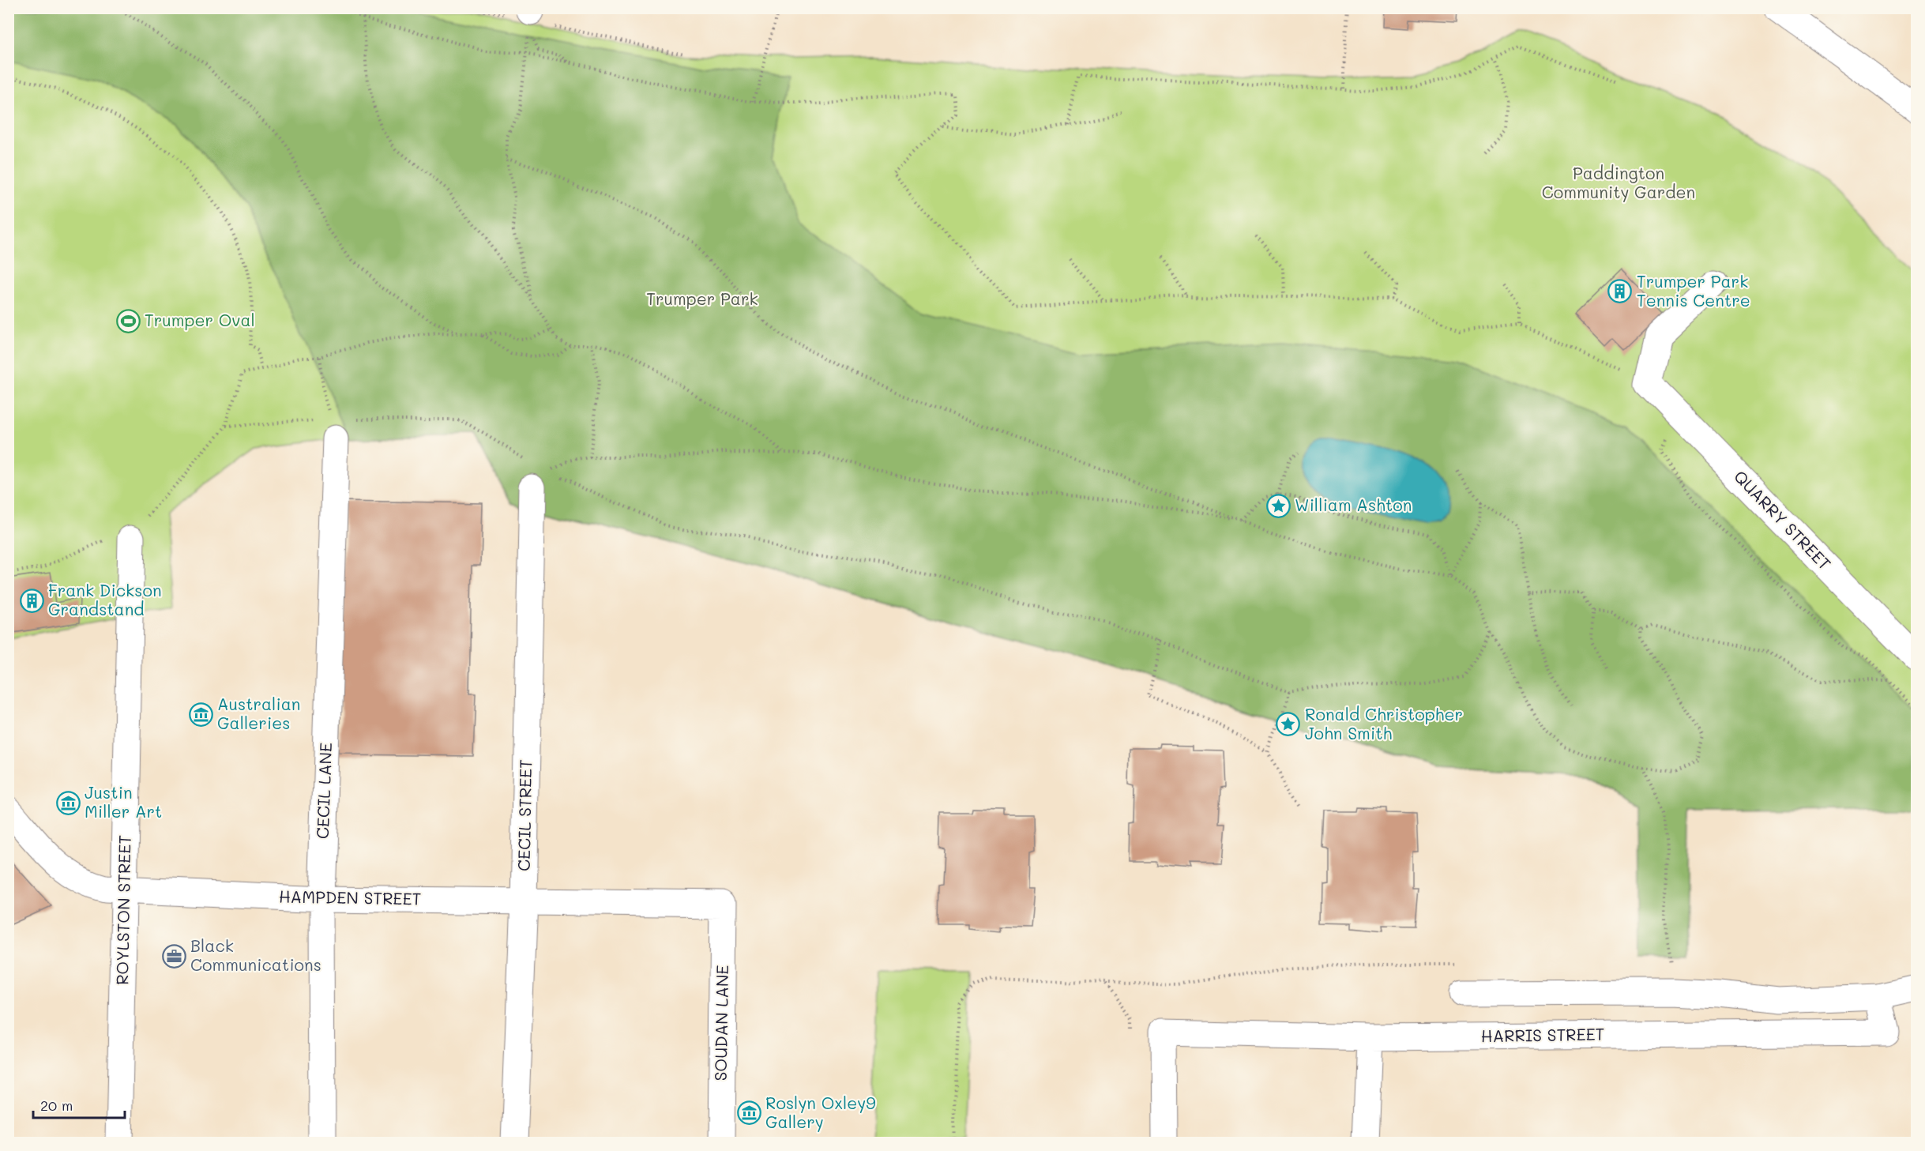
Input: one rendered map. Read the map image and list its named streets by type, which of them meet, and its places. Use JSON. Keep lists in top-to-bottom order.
{
  "streets": {
    "street": [
      "QUARRY STREET",
      "CECIL LANE",
      "CECIL STREET",
      "HAMPDEN STREET",
      "ROYLSTON STREET",
      "SOUDAN LANE",
      "HARRIS STREET"
    ]
  },
  "crossings": [
    ["CECIL LANE", "HAMPDEN STREET"],
    ["CECIL STREET", "HAMPDEN STREET"],
    ["HAMPDEN STREET", "ROYLSTON STREET"],
    ["HAMPDEN STREET", "SOUDAN LANE"]
  ],
  "parks": ["Paddington Community Garden", "Trumper Park"],
  "places": {
    "building": ["Trumper Park Tennis Centre", "Frank Dickson Grandstand"],
    "sports": ["Trumper Oval"],
    "place": ["William Ashton", "Ronald Christopher John Smith"],
    "museum": ["Australian Galleries", "Justin Miller Art", "Roslyn Oxley9 Gallery"],
    "office": ["Black Communications"]
  },
  "scale_bar": "20 m"
}
